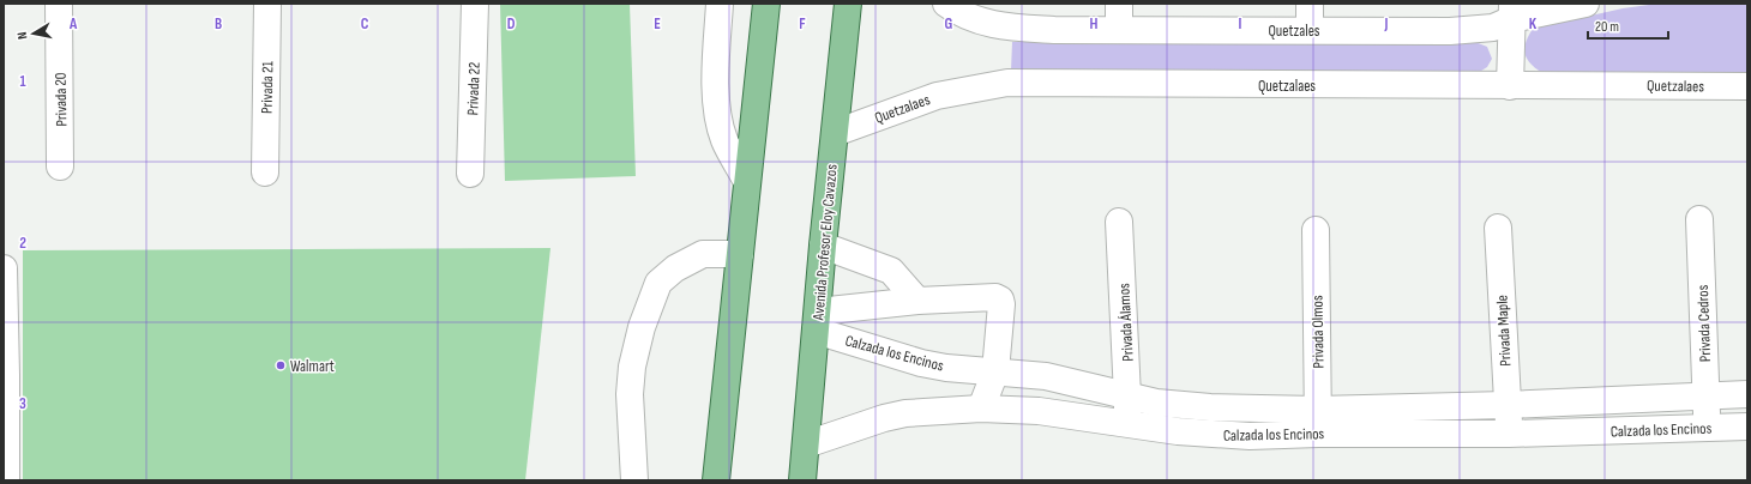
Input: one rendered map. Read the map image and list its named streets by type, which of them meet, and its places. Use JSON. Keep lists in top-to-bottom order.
{
  "streets": {
    "main road": ["Avenida Profesor Eloy Cavazos"],
    "street": [
      "Quetzales",
      "Quetzalaes",
      "Privada 21",
      "Privada 22",
      "Privada 20",
      "Privada Álamos",
      "Privada Cedros",
      "Privada Maple",
      "Privada Olmos",
      "Calzada los Encinos"
    ]
  },
  "crossings": [
    ["Quetzalaes", "Avenida Profesor Eloy Cavazos"],
    ["Avenida Profesor Eloy Cavazos", "Calzada los Encinos"],
    ["Privada Álamos", "Calzada los Encinos"],
    ["Privada Cedros", "Calzada los Encinos"],
    ["Privada Maple", "Calzada los Encinos"],
    ["Privada Olmos", "Calzada los Encinos"]
  ],
  "places": ["Walmart"],
  "scale_bar": "20 m",
  "north": "left",
  "grid": {
    "columns": [
      "A",
      "B",
      "C",
      "D",
      "E",
      "F",
      "G",
      "H",
      "I",
      "J",
      "K"
    ],
    "rows": ["1", "2", "3"]
  }
}
